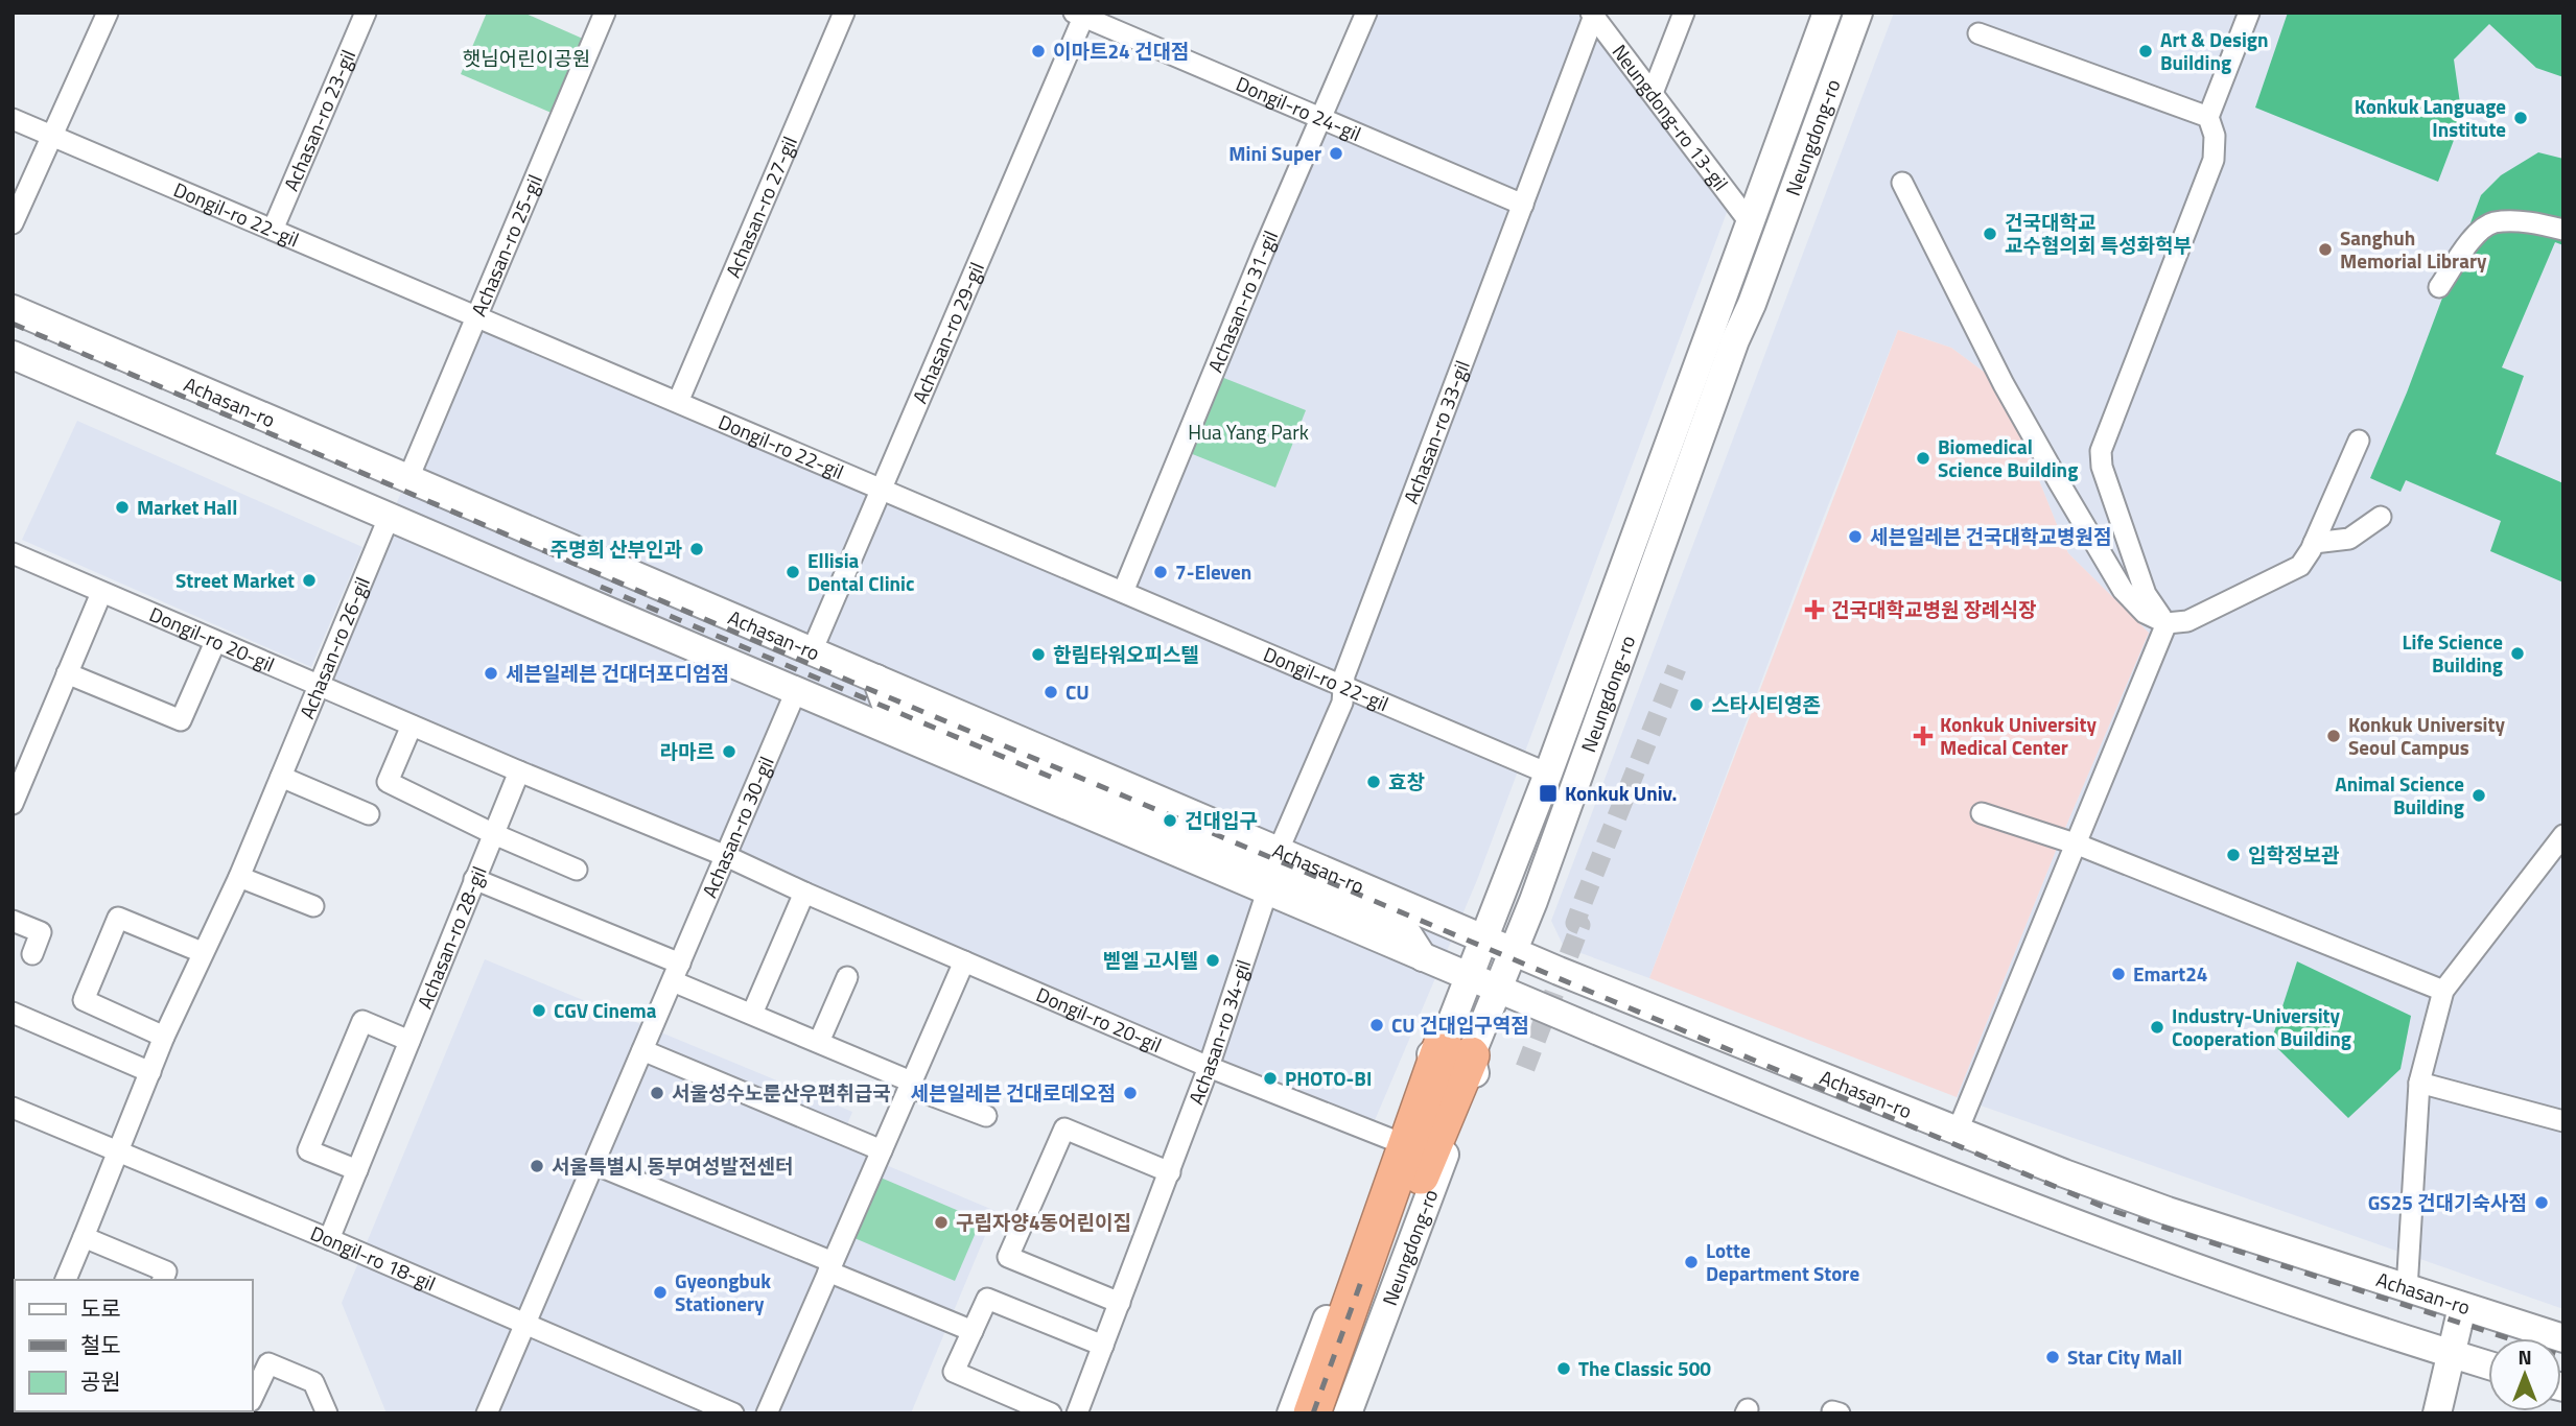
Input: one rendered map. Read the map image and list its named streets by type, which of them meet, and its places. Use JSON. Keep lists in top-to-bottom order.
{
  "streets": {
    "main road": ["Neungdong-ro", "Achasan-ro"],
    "street": [
      "Dongil-ro 24-gil",
      "Neungdong-ro 13-gil",
      "Achasan-ro 23-gil",
      "Achasan-ro 27-gil",
      "Dongil-ro 22-gil",
      "Achasan-ro 25-gil",
      "Achasan-ro 31-gil",
      "Achasan-ro 29-gil",
      "Achasan-ro 33-gil",
      "Dongil-ro 20-gil",
      "Achasan-ro 26-gil",
      "Achasan-ro 30-gil",
      "Achasan-ro 28-gil",
      "Achasan-ro 34-gil",
      "Dongil-ro 18-gil"
    ]
  },
  "crossings": [
    ["Dongil-ro 24-gil", "Achasan-ro 31-gil"],
    ["Dongil-ro 24-gil", "Achasan-ro 29-gil"],
    ["Dongil-ro 24-gil", "Achasan-ro 33-gil"],
    ["Neungdong-ro 13-gil", "Neungdong-ro"],
    ["Neungdong-ro 13-gil", "Achasan-ro 33-gil"],
    ["Achasan-ro 23-gil", "Dongil-ro 22-gil"],
    ["Neungdong-ro", "Dongil-ro 22-gil"],
    ["Neungdong-ro", "Achasan-ro"],
    ["Neungdong-ro", "Dongil-ro 20-gil"],
    ["Achasan-ro 27-gil", "Dongil-ro 22-gil"],
    ["Dongil-ro 22-gil", "Achasan-ro 25-gil"],
    ["Dongil-ro 22-gil", "Achasan-ro 31-gil"],
    ["Dongil-ro 22-gil", "Achasan-ro 29-gil"],
    ["Dongil-ro 22-gil", "Achasan-ro 33-gil"],
    ["Achasan-ro 25-gil", "Achasan-ro"],
    ["Achasan-ro 29-gil", "Achasan-ro"],
    ["Achasan-ro", "Achasan-ro 33-gil"],
    ["Achasan-ro", "Achasan-ro 26-gil"],
    ["Achasan-ro", "Achasan-ro 30-gil"],
    ["Achasan-ro", "Achasan-ro 34-gil"],
    ["Dongil-ro 20-gil", "Achasan-ro 26-gil"],
    ["Dongil-ro 20-gil", "Achasan-ro 30-gil"],
    ["Dongil-ro 20-gil", "Achasan-ro 28-gil"],
    ["Dongil-ro 20-gil", "Achasan-ro 34-gil"],
    ["Achasan-ro 26-gil", "Dongil-ro 18-gil"],
    ["Achasan-ro 30-gil", "Dongil-ro 18-gil"],
    ["Achasan-ro 28-gil", "Dongil-ro 18-gil"]
  ],
  "parks": ["햇님어린이공원", "Hua Yang Park"],
  "places": {
    "other": [
      "이마트24 건대점",
      "Art & Design Building",
      "Konkuk Language Institute",
      "Mini Super",
      "건국대학교 교수협의회 특성화헉부",
      "Sanghuh Memorial Library",
      "Biomedical Science Building",
      "Market Hall",
      "세븐일레븐 건국대학교병원점",
      "주명희 산부인과",
      "Ellisia Dental Clinic",
      "7-Eleven",
      "Street Market",
      "Life Science Building",
      "한림타워오피스텔",
      "세븐일레븐 건대더포디엄점",
      "CU",
      "스타시티영존",
      "Konkuk University Seoul Campus",
      "라마르",
      "효창",
      "Animal Science Building",
      "건대입구",
      "입학정보관",
      "벧엘 고시텔",
      "Emart24",
      "CGV Cinema",
      "CU 건대입구역점",
      "Industry-University Cooperation Building",
      "PHOTO-BI",
      "서울성수노룬산우편취급국",
      "세븐일레븐 건대로데오점",
      "서울특별시 동부여성발전센터",
      "GS25 건대기숙사점",
      "구립자양4동어린이집",
      "Lotte Department Store",
      "Gyeongbuk Stationery",
      "Star City Mall",
      "The Classic 500"
    ],
    "health": ["건국대학교병원 장례식장", "Konkuk University Medical Center"],
    "transit": ["Konkuk Univ."]
  },
  "legend": ["도로", "철도", "공원"],
  "north": "top"
}
